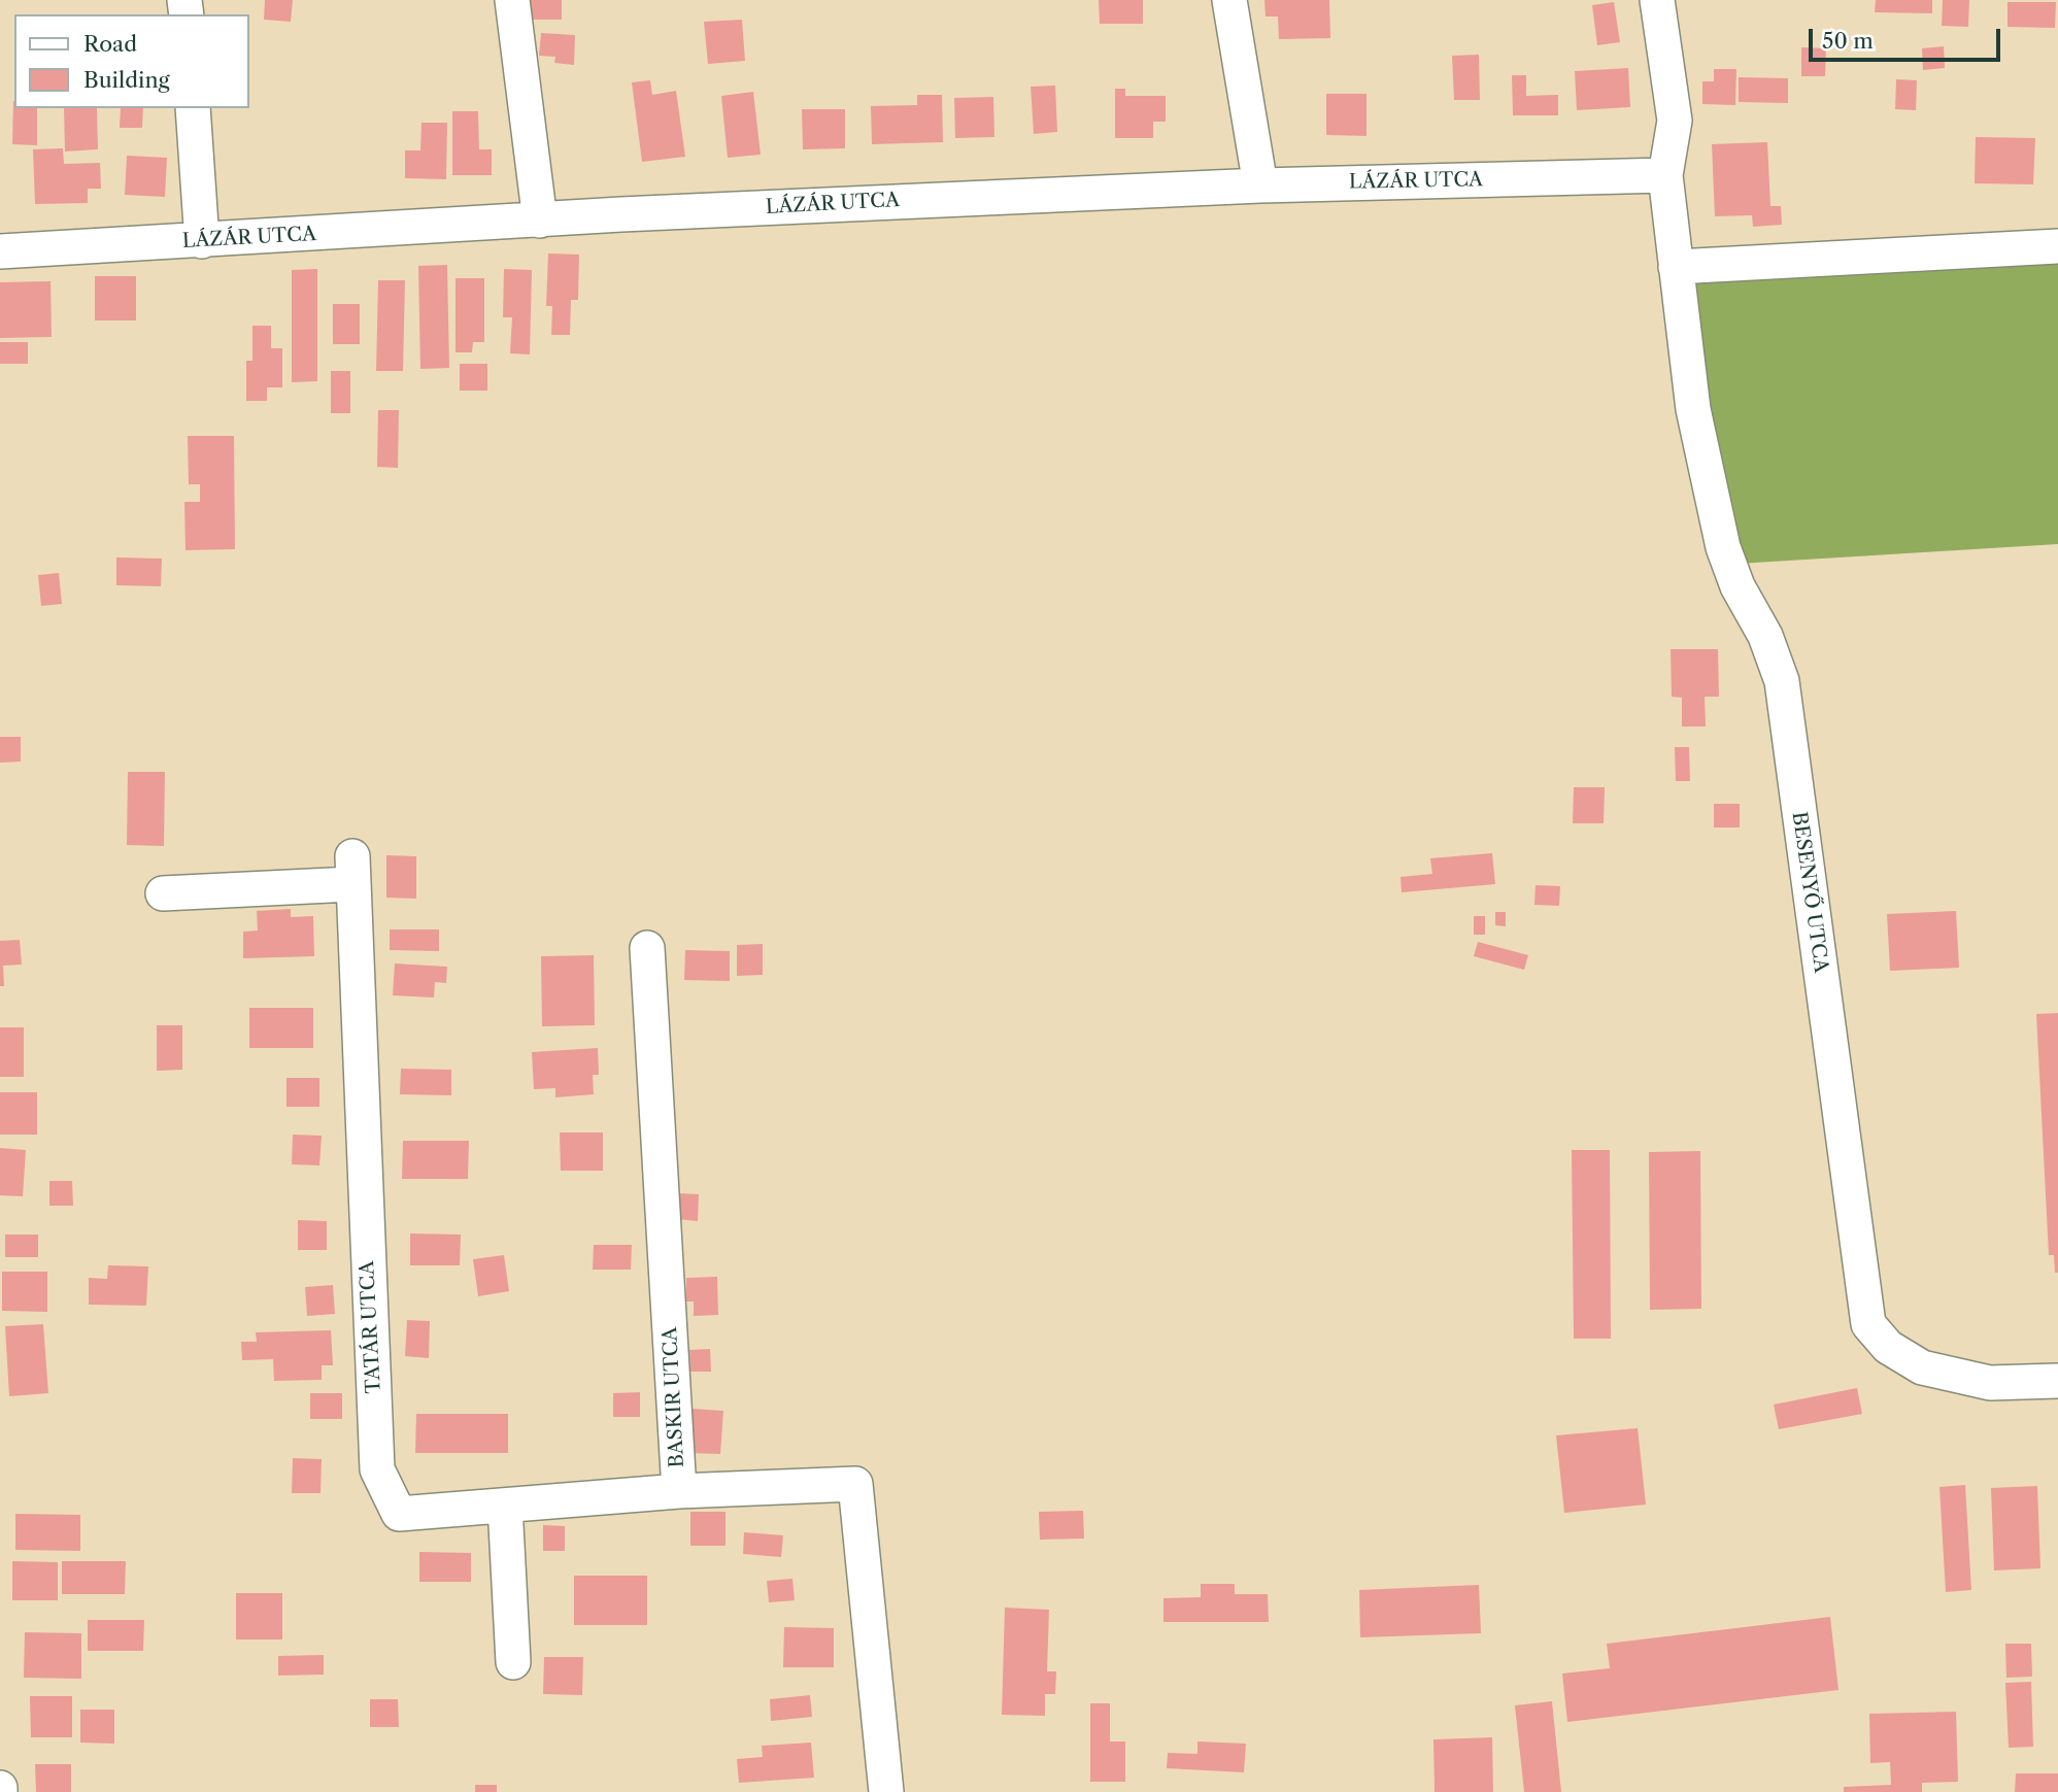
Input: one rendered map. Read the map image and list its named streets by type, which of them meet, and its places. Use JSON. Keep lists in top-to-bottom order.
{
  "streets": {
    "street": [
      "LÁZÁR UTCA",
      "BESENYŐ UTCA",
      "TATÁR UTCA",
      "BASKIR UTCA"
    ]
  },
  "crossings": [
    ["LÁZÁR UTCA", "BESENYŐ UTCA"],
    ["TATÁR UTCA", "BASKIR UTCA"]
  ],
  "legend": ["Road", "Building"],
  "scale_bar": "50 m"
}
